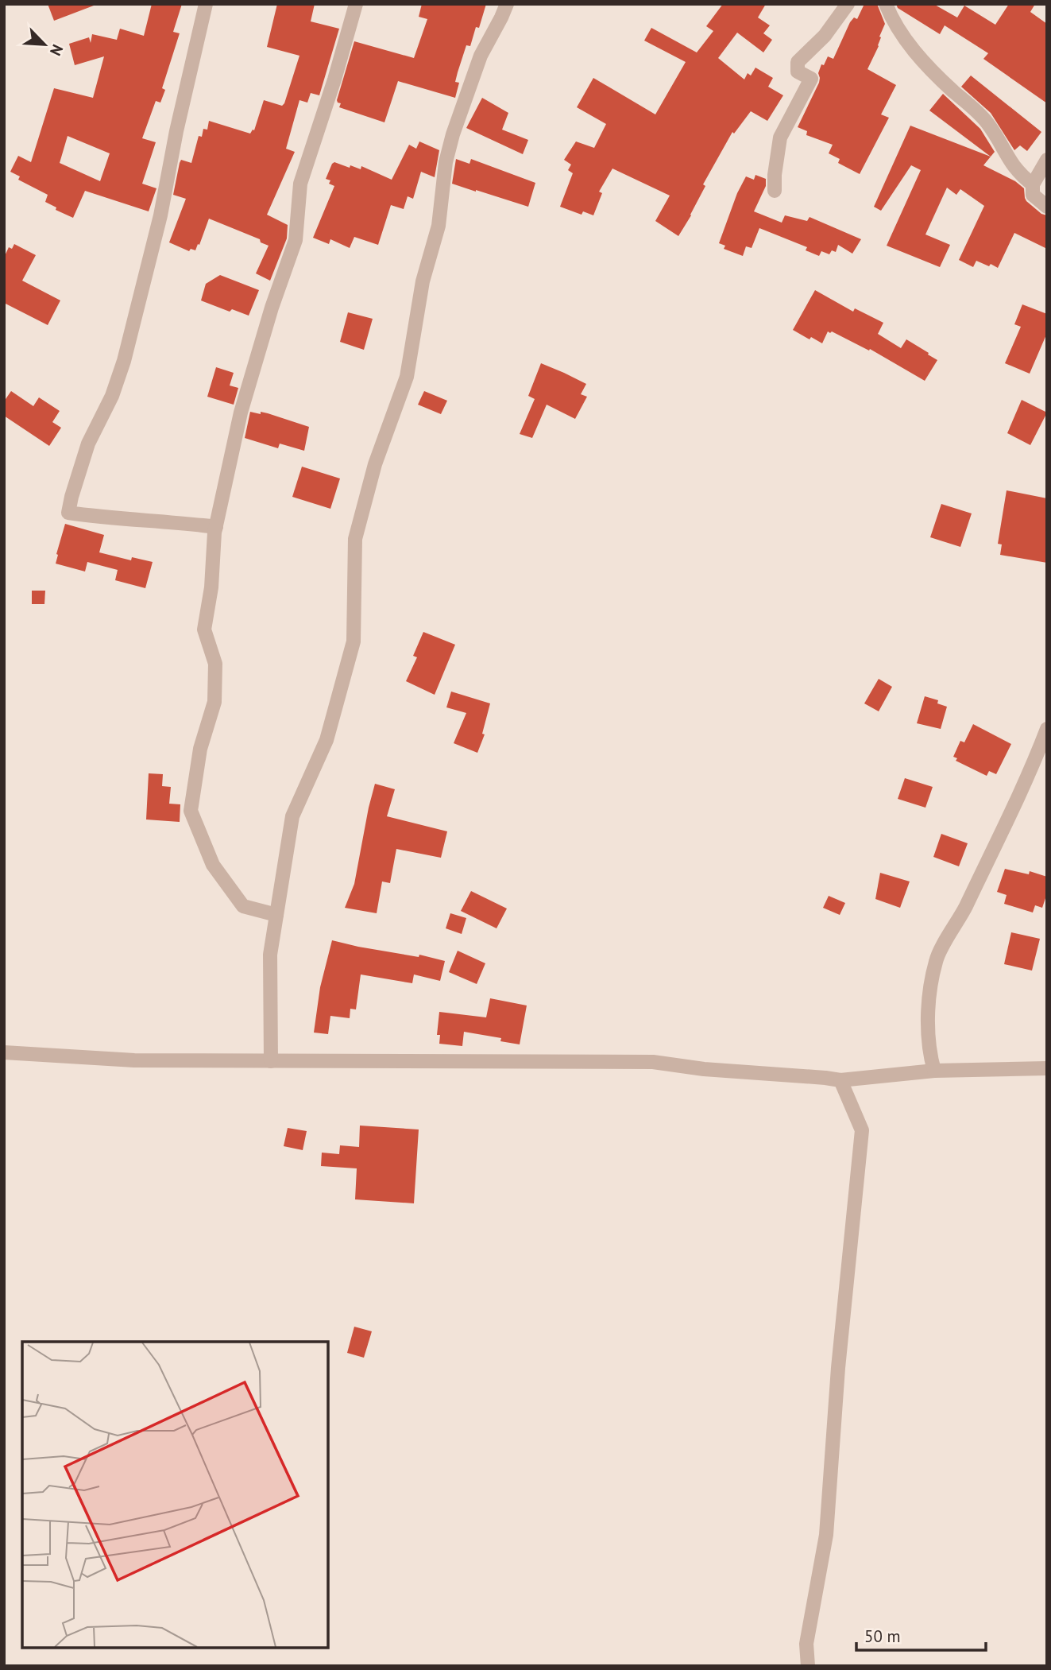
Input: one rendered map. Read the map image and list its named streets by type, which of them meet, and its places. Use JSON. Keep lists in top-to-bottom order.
{
  "scale_bar": "50 m",
  "north": "bottom right"
}
